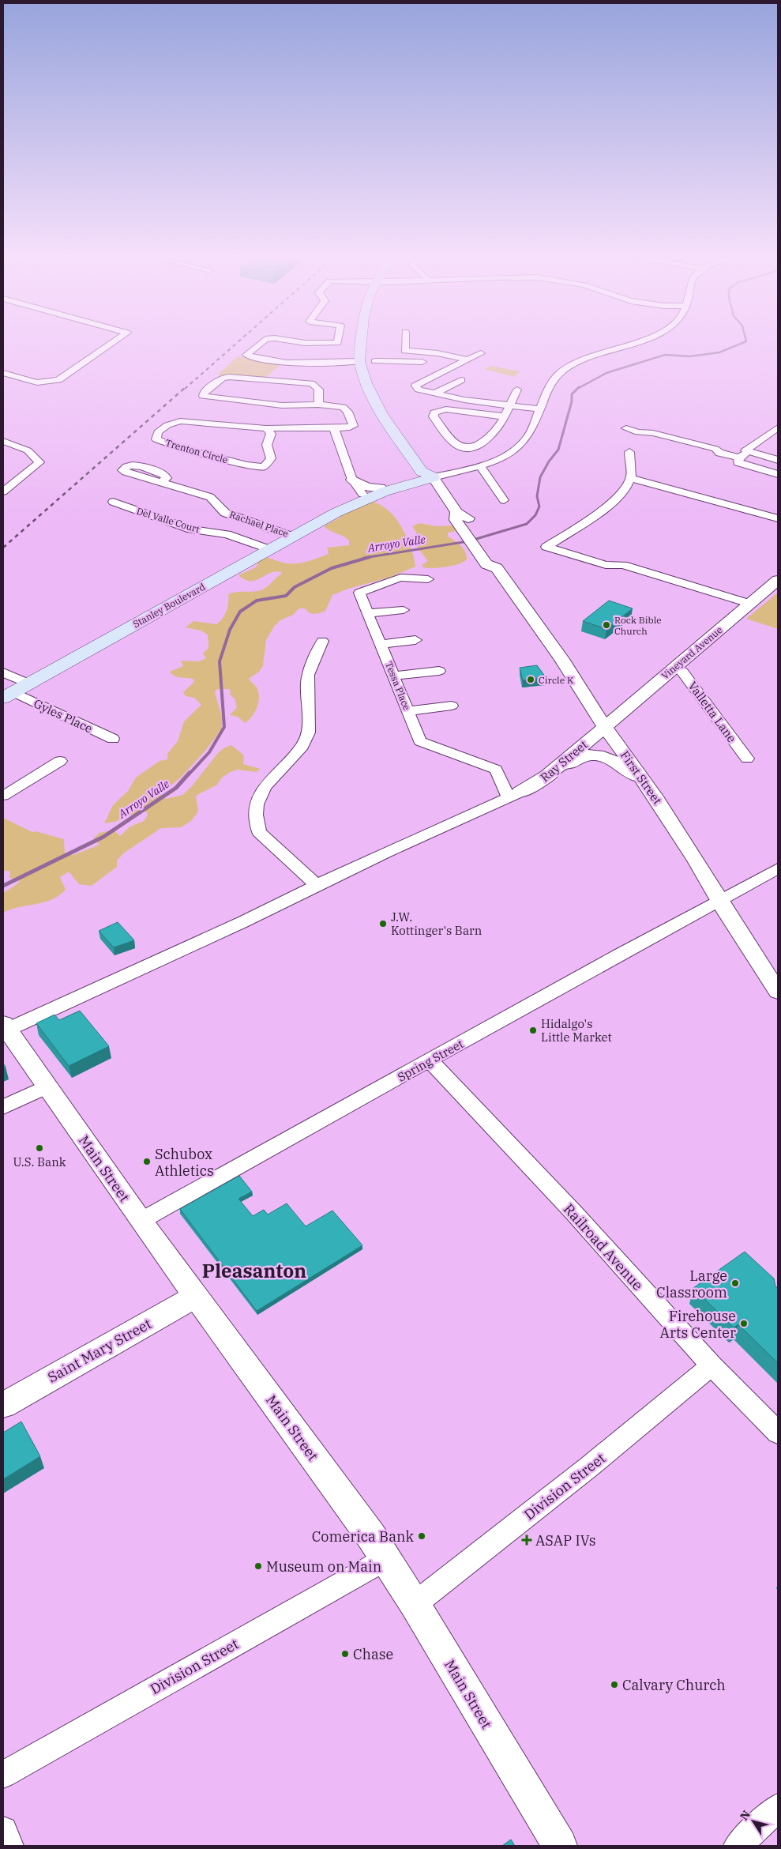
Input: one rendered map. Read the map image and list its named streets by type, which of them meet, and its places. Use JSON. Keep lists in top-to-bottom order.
{
  "streets": {
    "main road": ["Stanley Boulevard"],
    "street": [
      "Trenton Circle",
      "Del Valle Court",
      "Rachael Place",
      "Vineyard Avenue",
      "Tessa Place",
      "Valletta Lane",
      "Gyles Place",
      "Ray Street",
      "First Street",
      "Spring Street",
      "Main Street",
      "Railroad Avenue",
      "Saint Mary Street",
      "Division Street"
    ]
  },
  "crossings": [
    ["Del Valle Court", "Stanley Boulevard"],
    ["Rachael Place", "Stanley Boulevard"],
    ["Stanley Boulevard", "Gyles Place"],
    ["Stanley Boulevard", "First Street"],
    ["Vineyard Avenue", "Valletta Lane"],
    ["Vineyard Avenue", "Ray Street"],
    ["Vineyard Avenue", "First Street"],
    ["Tessa Place", "Ray Street"],
    ["Ray Street", "First Street"],
    ["First Street", "Spring Street"],
    ["Spring Street", "Main Street"],
    ["Spring Street", "Railroad Avenue"],
    ["Main Street", "Saint Mary Street"],
    ["Main Street", "Division Street"],
    ["Railroad Avenue", "Division Street"]
  ],
  "districts": ["Pleasanton"],
  "water": ["Arroyo Valle"],
  "places": {
    "other": [
      "Rock Bible Church",
      "Circle K",
      "J.W. Kottinger's Barn",
      "Hidalgo's Little Market",
      "U.S. Bank",
      "Schubox Athletics",
      "Large Classroom",
      "Firehouse Arts Center",
      "Comerica Bank",
      "Museum on Main",
      "Chase",
      "Calvary Church"
    ],
    "health": ["ASAP IVs"]
  },
  "north": "top left"
}
